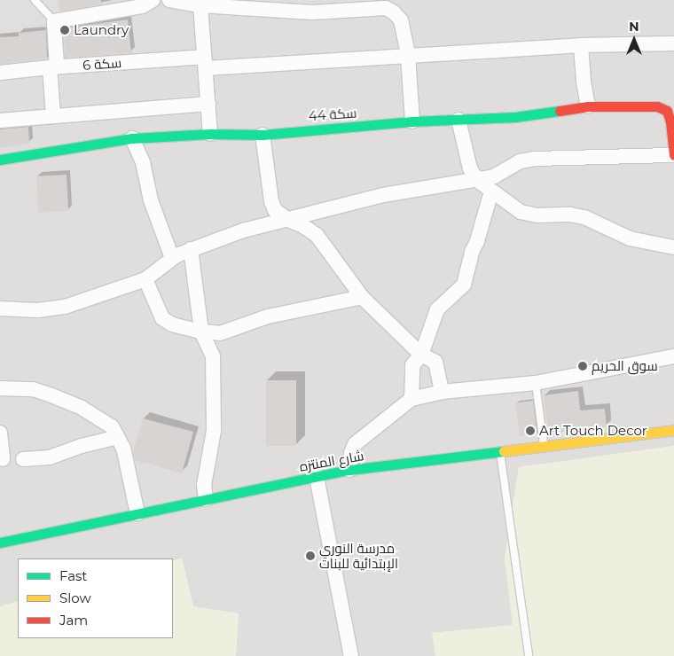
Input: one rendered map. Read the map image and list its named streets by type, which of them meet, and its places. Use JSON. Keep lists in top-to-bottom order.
{
  "streets": {
    "street": ["سكة 6", "سكة 44", "شارع المنتزه"]
  },
  "places": [
    "Laundry",
    "سوق الحريم",
    "Art Touch Decor",
    "مدرسة النوري الإبتدائية للبنات"
  ],
  "legend": ["Fast", "Slow", "Jam"],
  "north": "top"
}
